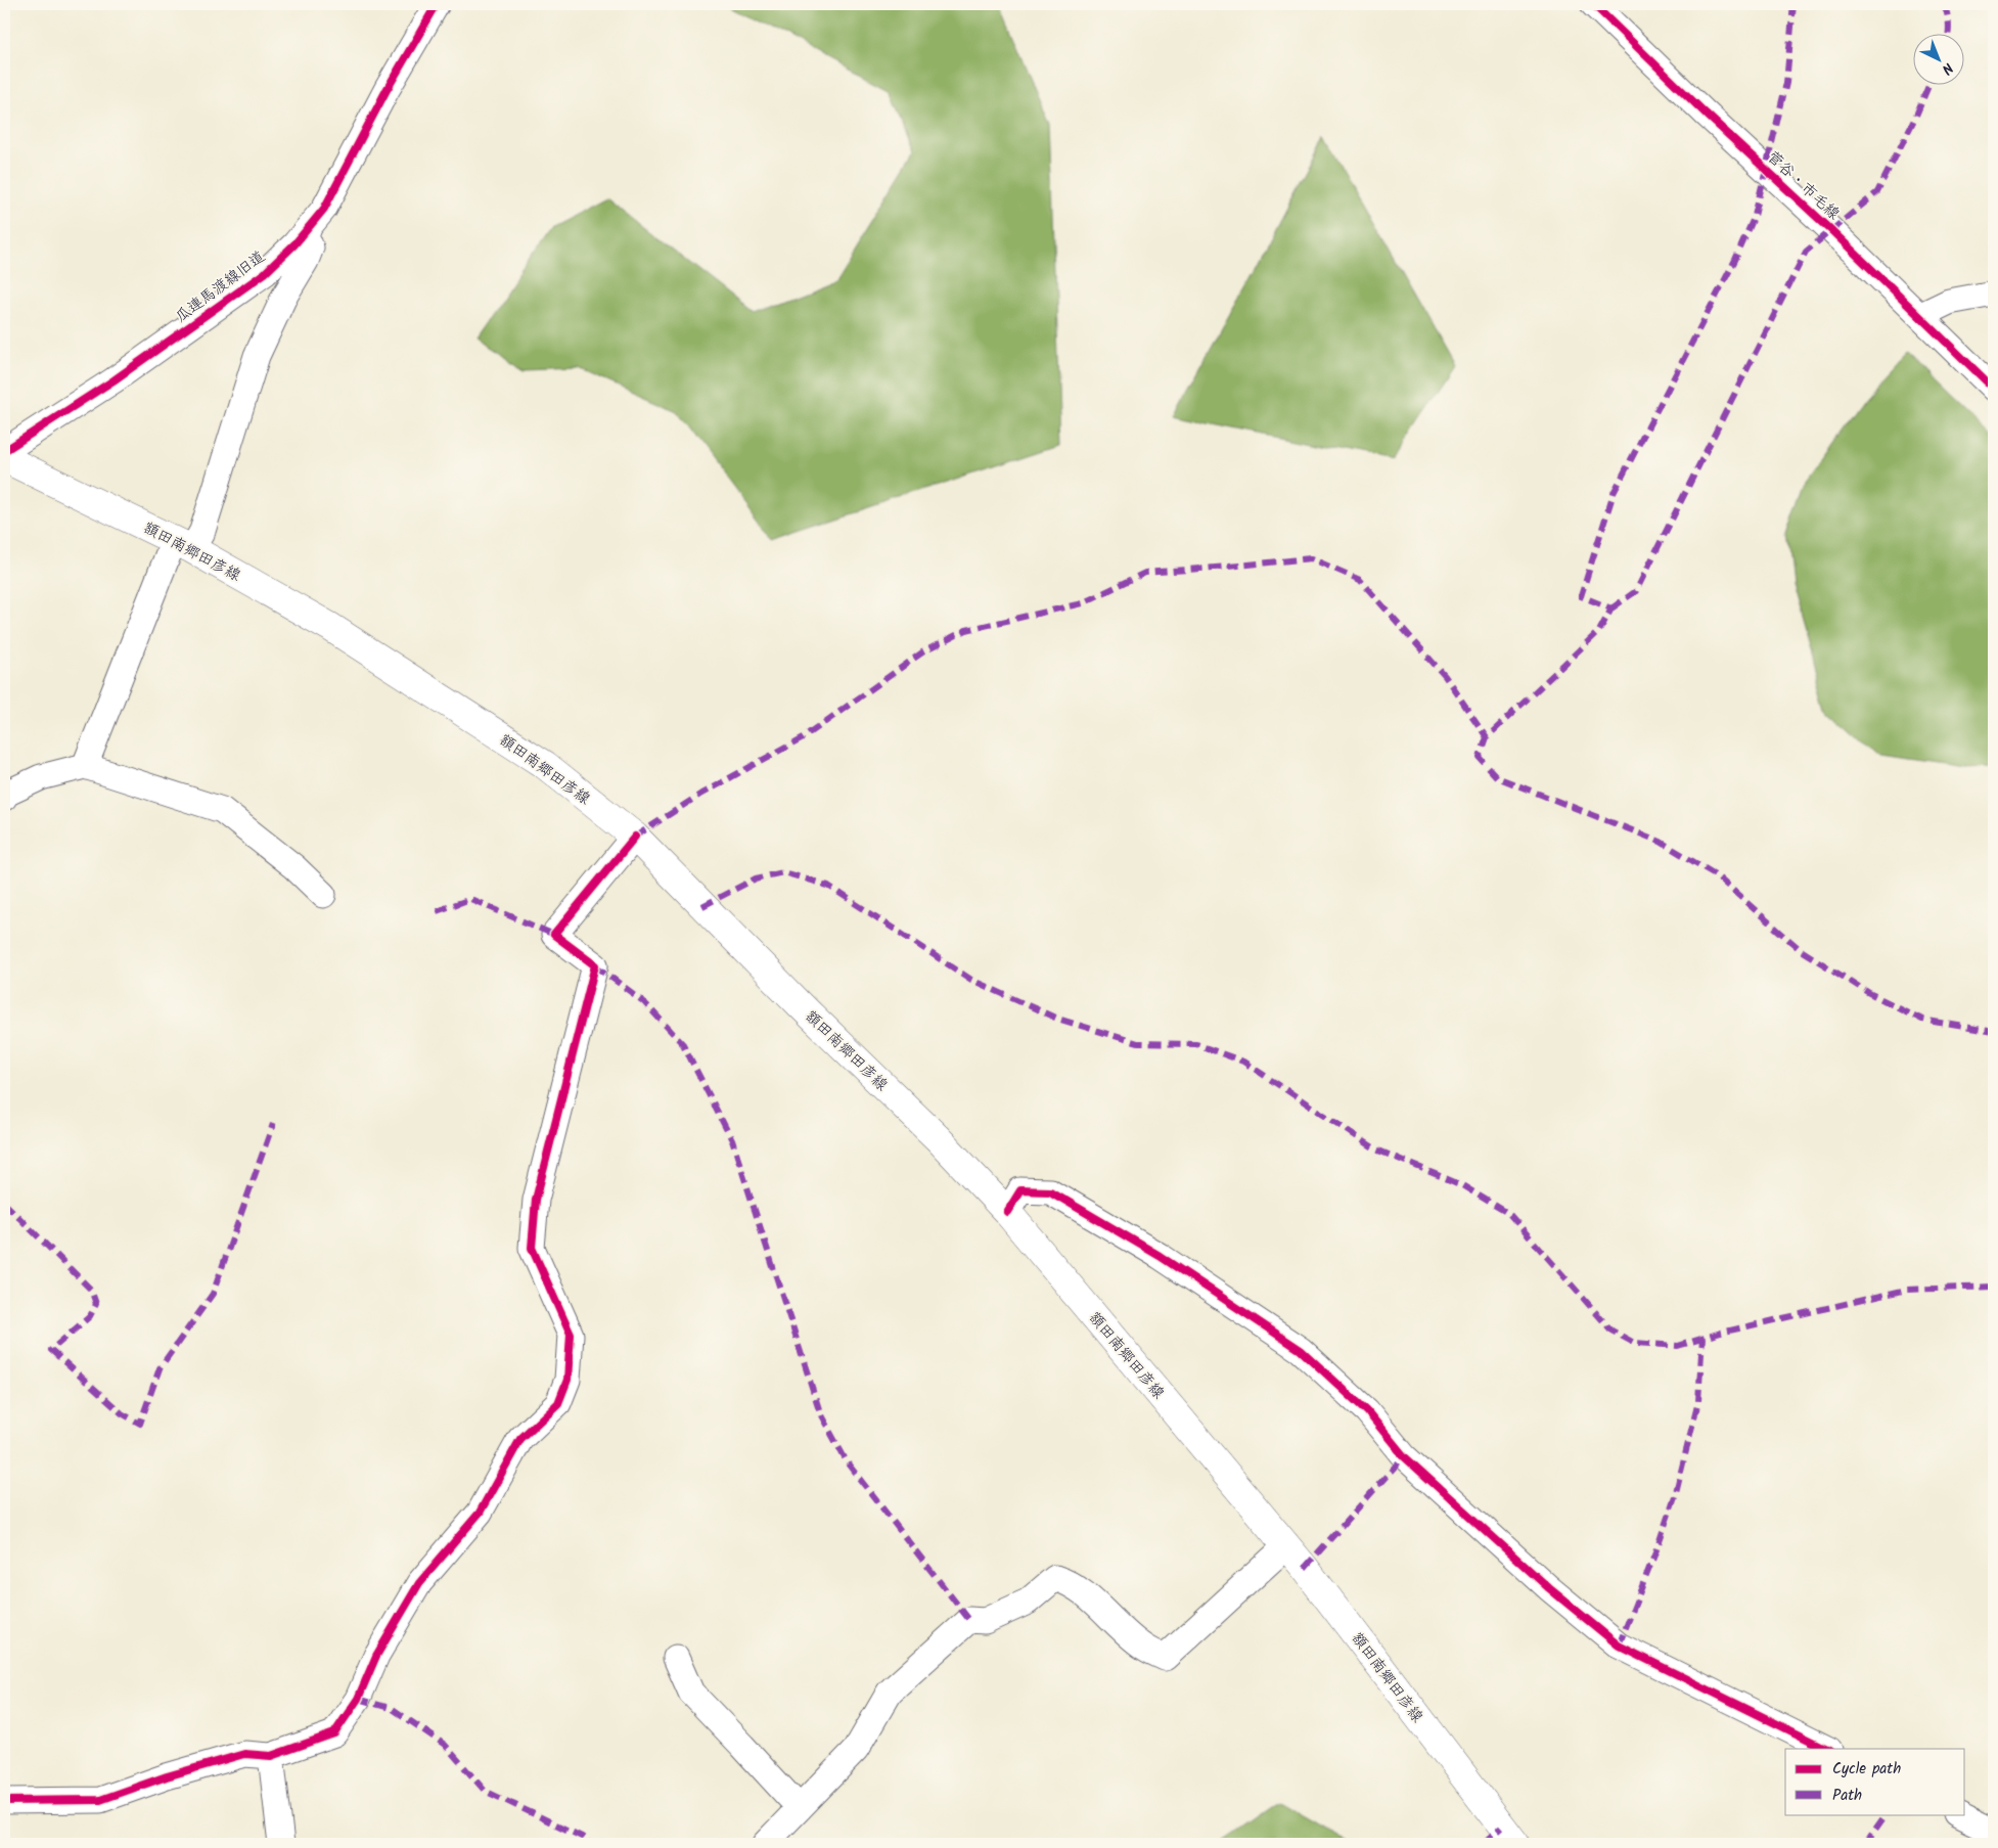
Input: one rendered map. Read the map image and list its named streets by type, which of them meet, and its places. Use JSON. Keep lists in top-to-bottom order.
{
  "streets": {
    "main road": ["額田南郷田彦線"],
    "street": ["菅谷・市毛線", "瓜連馬渡線旧道"]
  },
  "legend": ["Cycle path", "Path"],
  "north": "bottom right"
}
